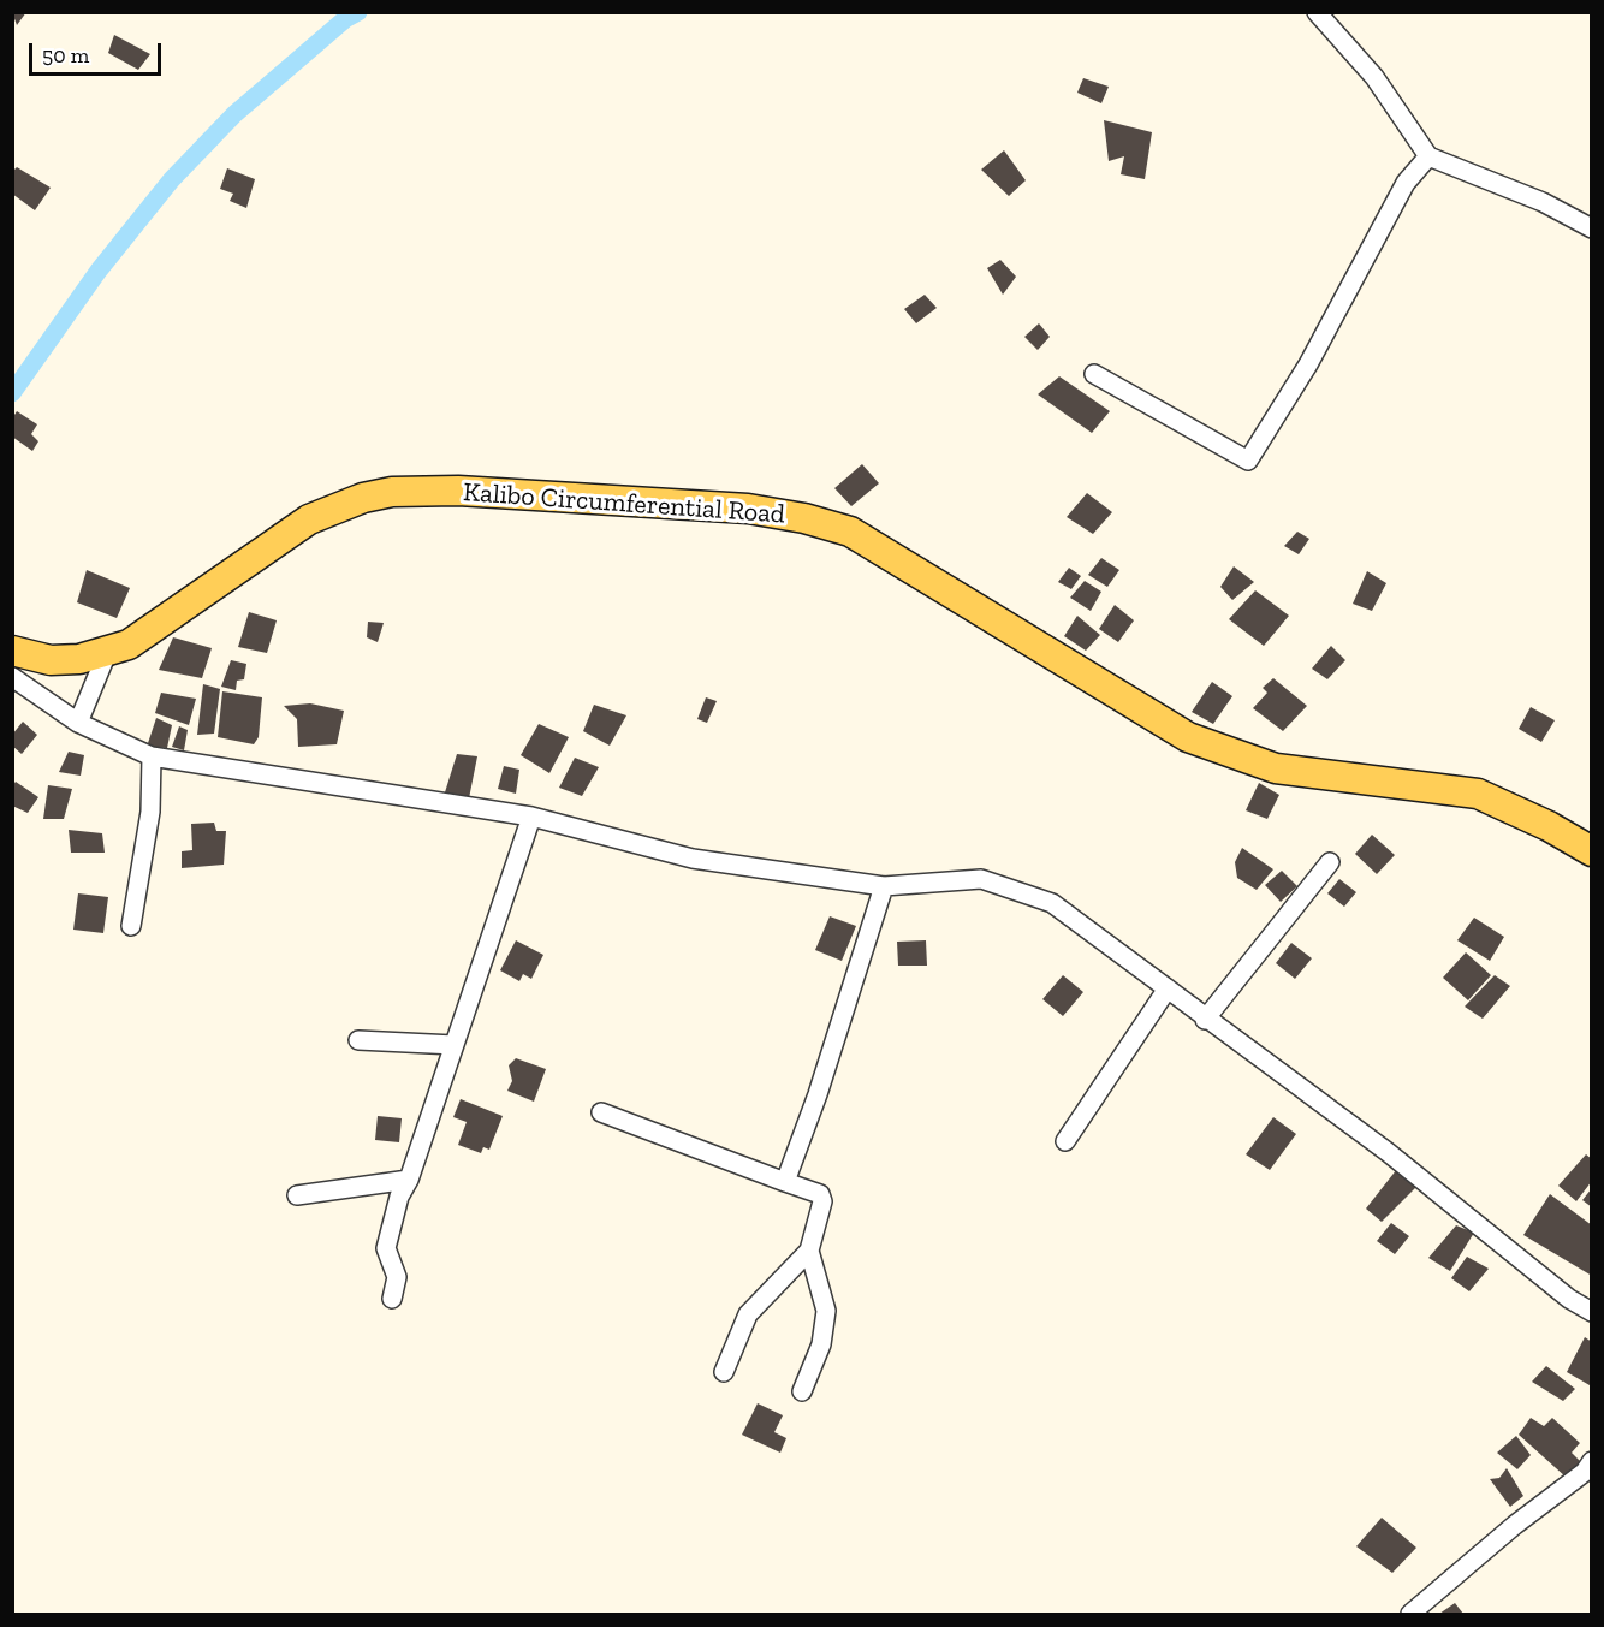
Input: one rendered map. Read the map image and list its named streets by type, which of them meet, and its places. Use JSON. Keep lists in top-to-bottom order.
{
  "streets": {
    "main road": ["Kalibo Circumferential Road"]
  },
  "scale_bar": "50 m"
}
